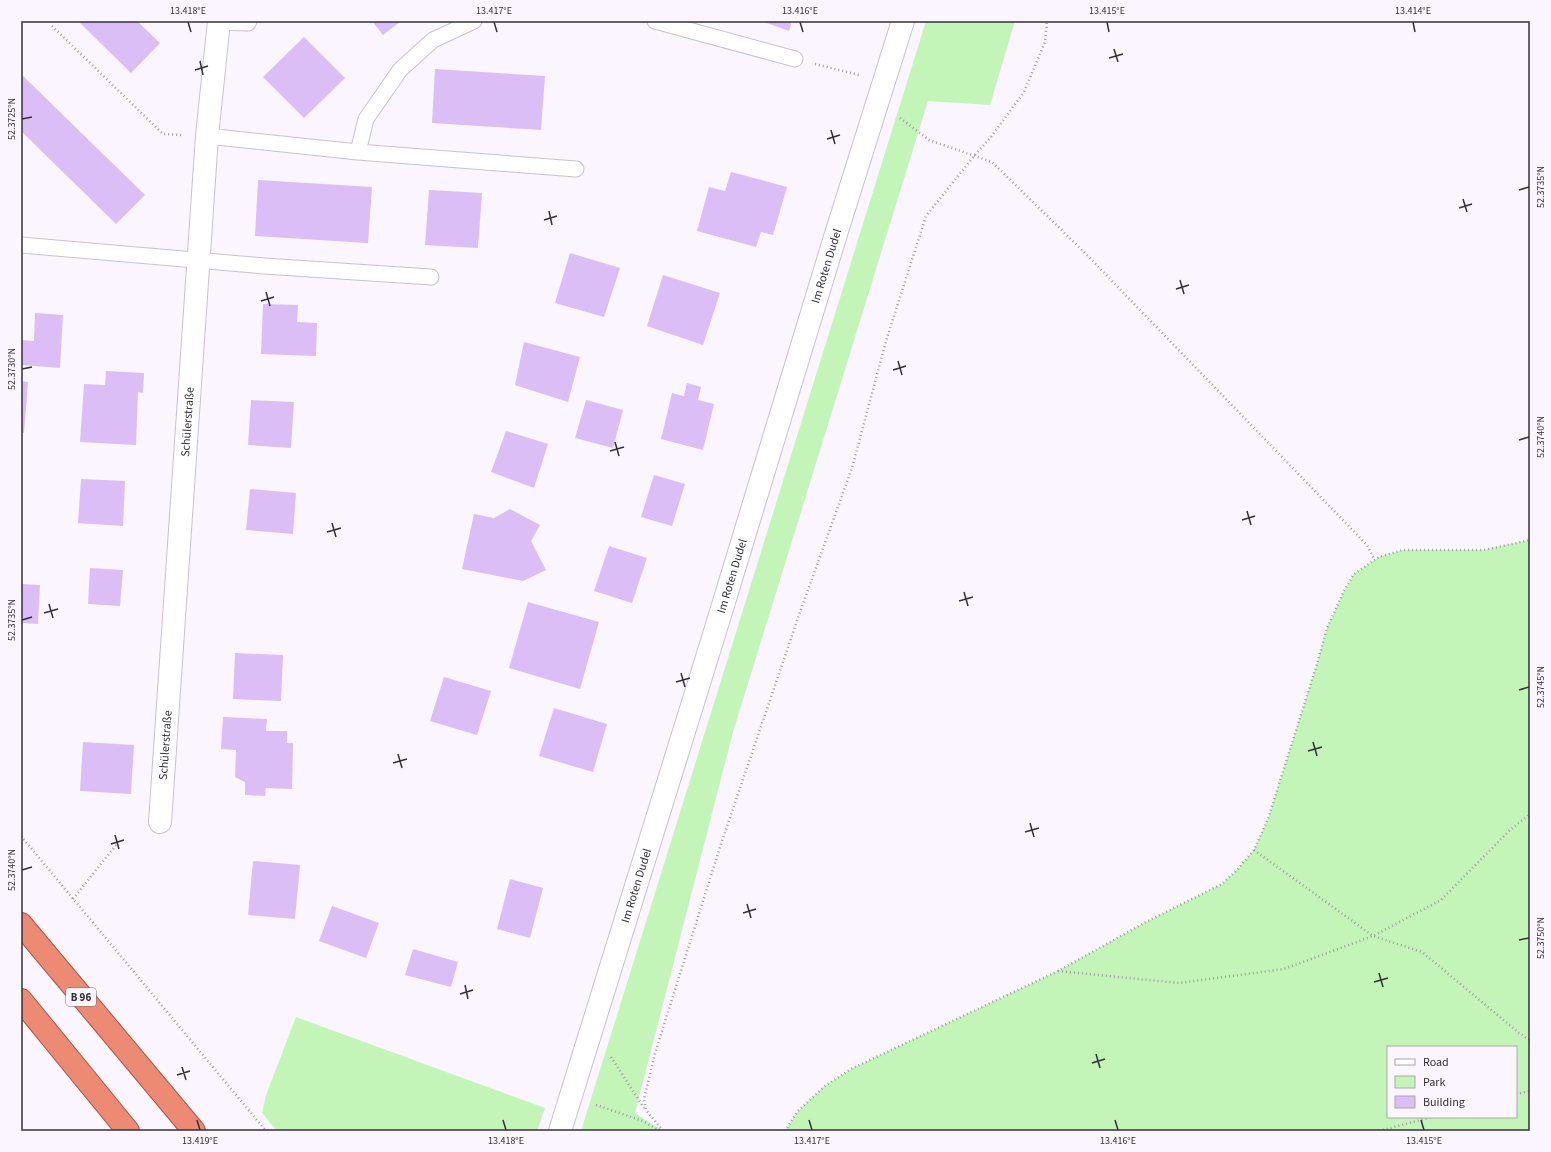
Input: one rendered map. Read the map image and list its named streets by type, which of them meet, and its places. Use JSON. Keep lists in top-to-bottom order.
{
  "streets": {
    "highway": ["B 96"],
    "street": ["Im Roten Dudel", "Schülerstraße"]
  },
  "legend": ["Road", "Park", "Building"],
  "coordinates": [
    "13.418°E",
    "13.417°E",
    "13.416°E",
    "13.415°E",
    "13.414°E",
    "52.3725°N",
    "52.3735°N",
    "52.3730°N",
    "52.3740°N",
    "52.3745°N",
    "52.3750°N",
    "13.419°E"
  ]
}
